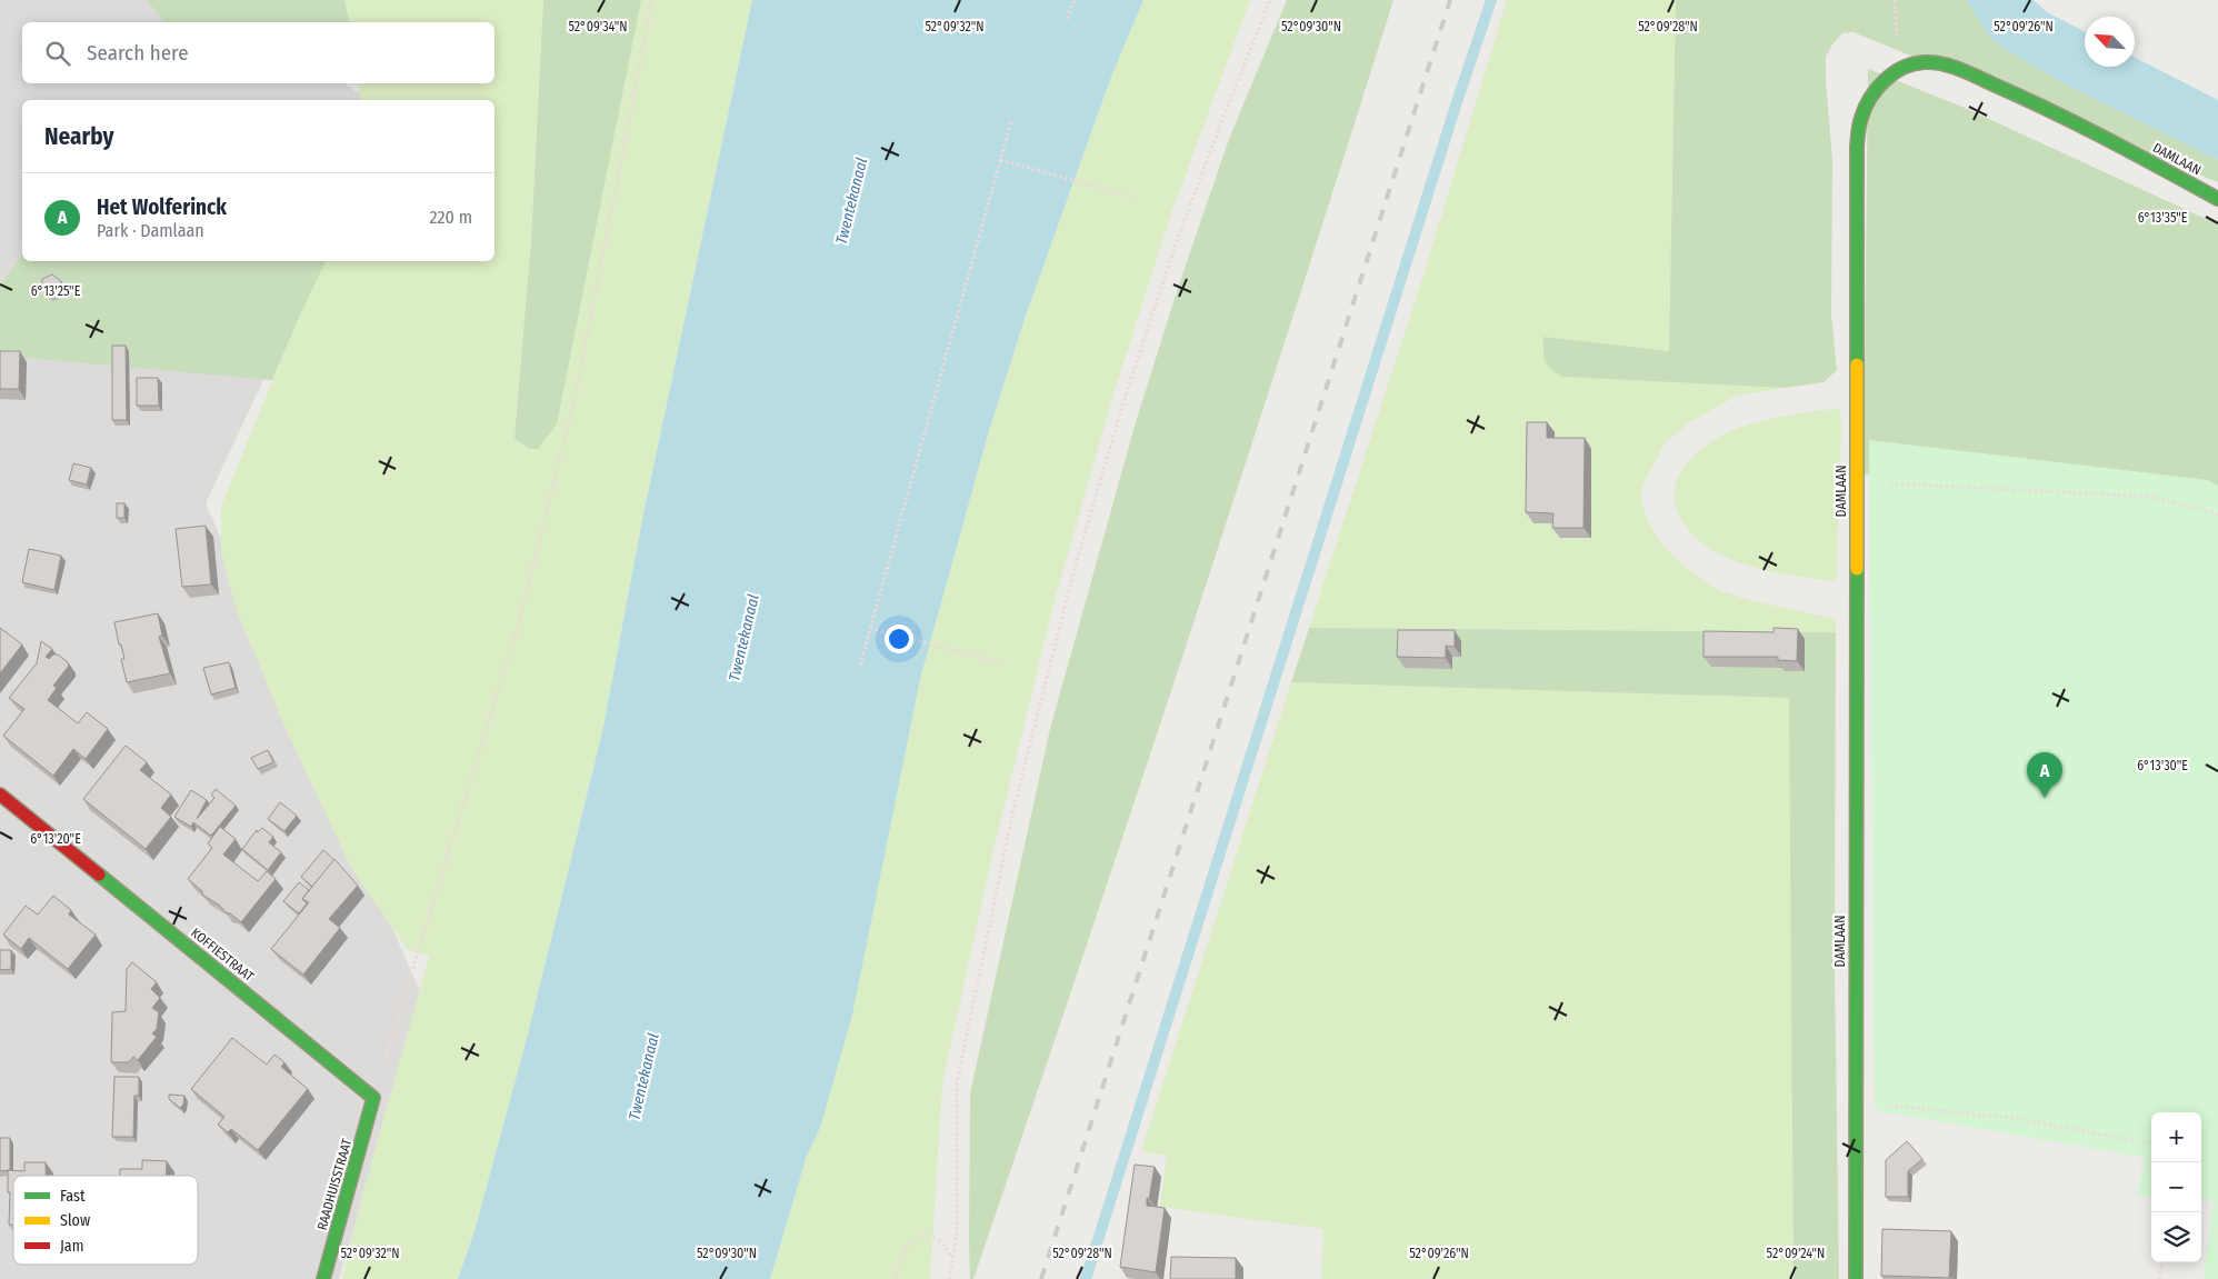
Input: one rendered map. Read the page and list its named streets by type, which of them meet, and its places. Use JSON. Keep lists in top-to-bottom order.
{
  "streets": {
    "street": ["DAMLAAN", "KOFFIESTRAAT", "RAADHUISSTRAAT"]
  },
  "crossings": [
    ["KOFFIESTRAAT", "RAADHUISSTRAAT"]
  ],
  "water": ["Twentekanaal"],
  "legend": ["Fast", "Slow", "Jam"],
  "north": "top left",
  "page": {
    "search": "Search here",
    "heading": "Nearby",
    "list": [
      {
        "mark": "A",
        "name": "Het Wolferinck",
        "note": "Park · Damlaan",
        "value": "220 m"
      }
    ],
    "pins": "A",
    "map_buttons": ["+", "−"]
  },
  "coordinates": [
    "52°09'34\"N",
    "52°09'32\"N",
    "52°09'30\"N",
    "52°09'28\"N",
    "52°09'26\"N",
    "6°13'35\"E",
    "6°13'25\"E",
    "6°13'30\"E",
    "6°13'20\"E",
    "52°09'24\"N"
  ]
}
